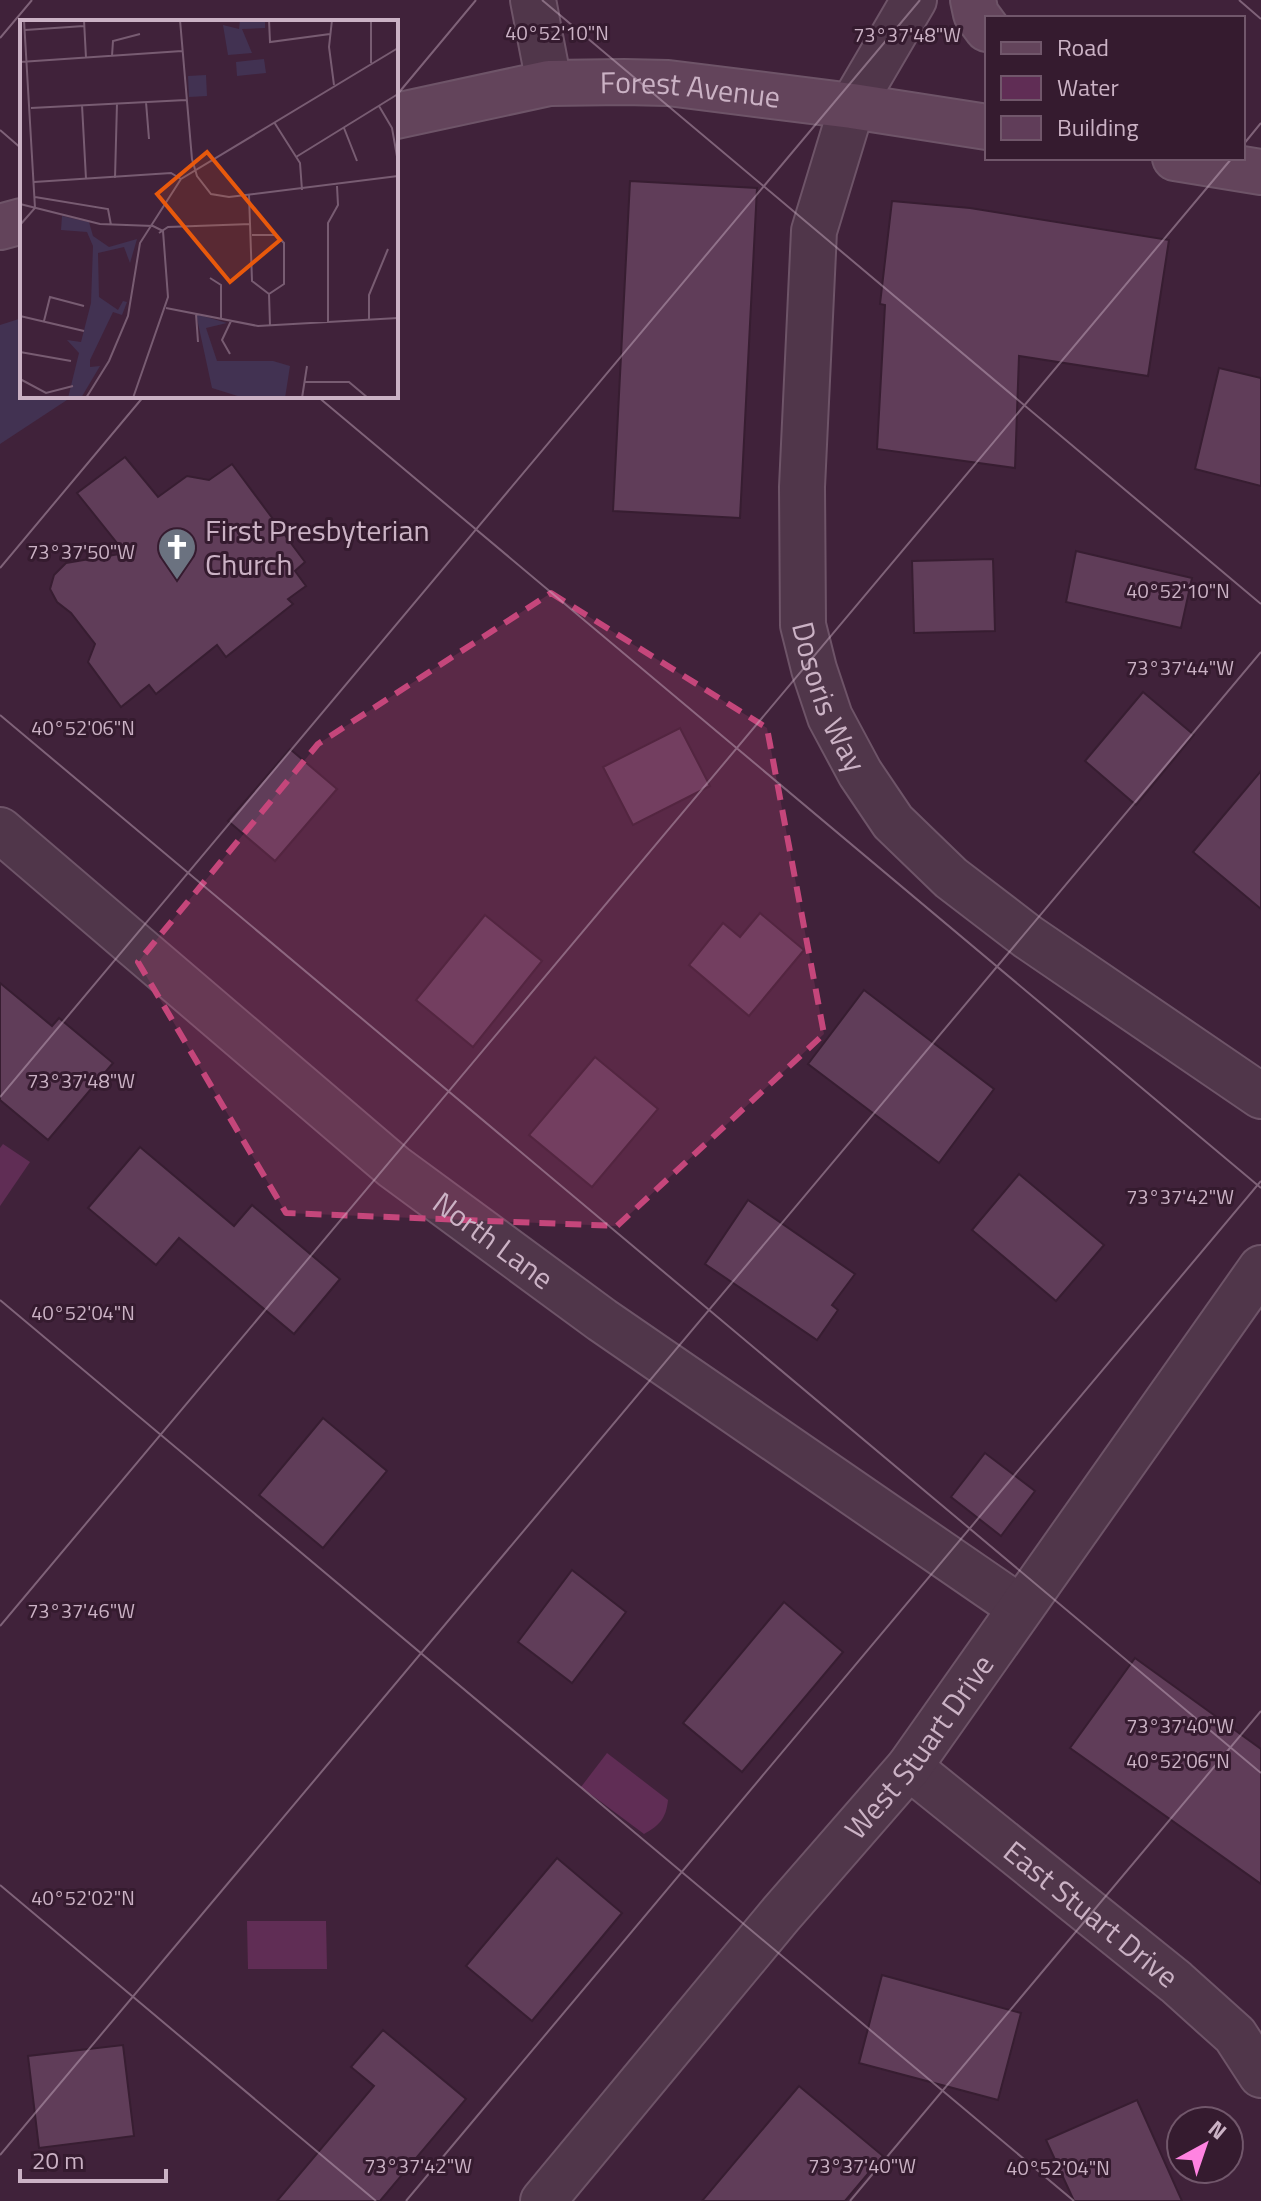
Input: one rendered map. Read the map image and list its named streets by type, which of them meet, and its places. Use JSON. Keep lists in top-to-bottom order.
{
  "streets": {
    "main road": ["Forest Avenue"],
    "street": [
      "Dosoris Way",
      "North Lane",
      "West Stuart Drive",
      "East Stuart Drive"
    ]
  },
  "crossings": [
    ["Forest Avenue", "Dosoris Way"],
    ["North Lane", "West Stuart Drive"],
    ["West Stuart Drive", "East Stuart Drive"]
  ],
  "places": {
    "church": ["First Presbyterian Church"]
  },
  "legend": ["Road", "Water", "Building"],
  "scale_bar": "20 m",
  "north": "top right",
  "coordinates": [
    "40°52'10\"N",
    "73°37'48\"W",
    "73°37'50\"W",
    "73°37'44\"W",
    "40°52'06\"N",
    "73°37'42\"W",
    "40°52'04\"N",
    "73°37'46\"W",
    "73°37'40\"W",
    "40°52'02\"N"
  ]
}
